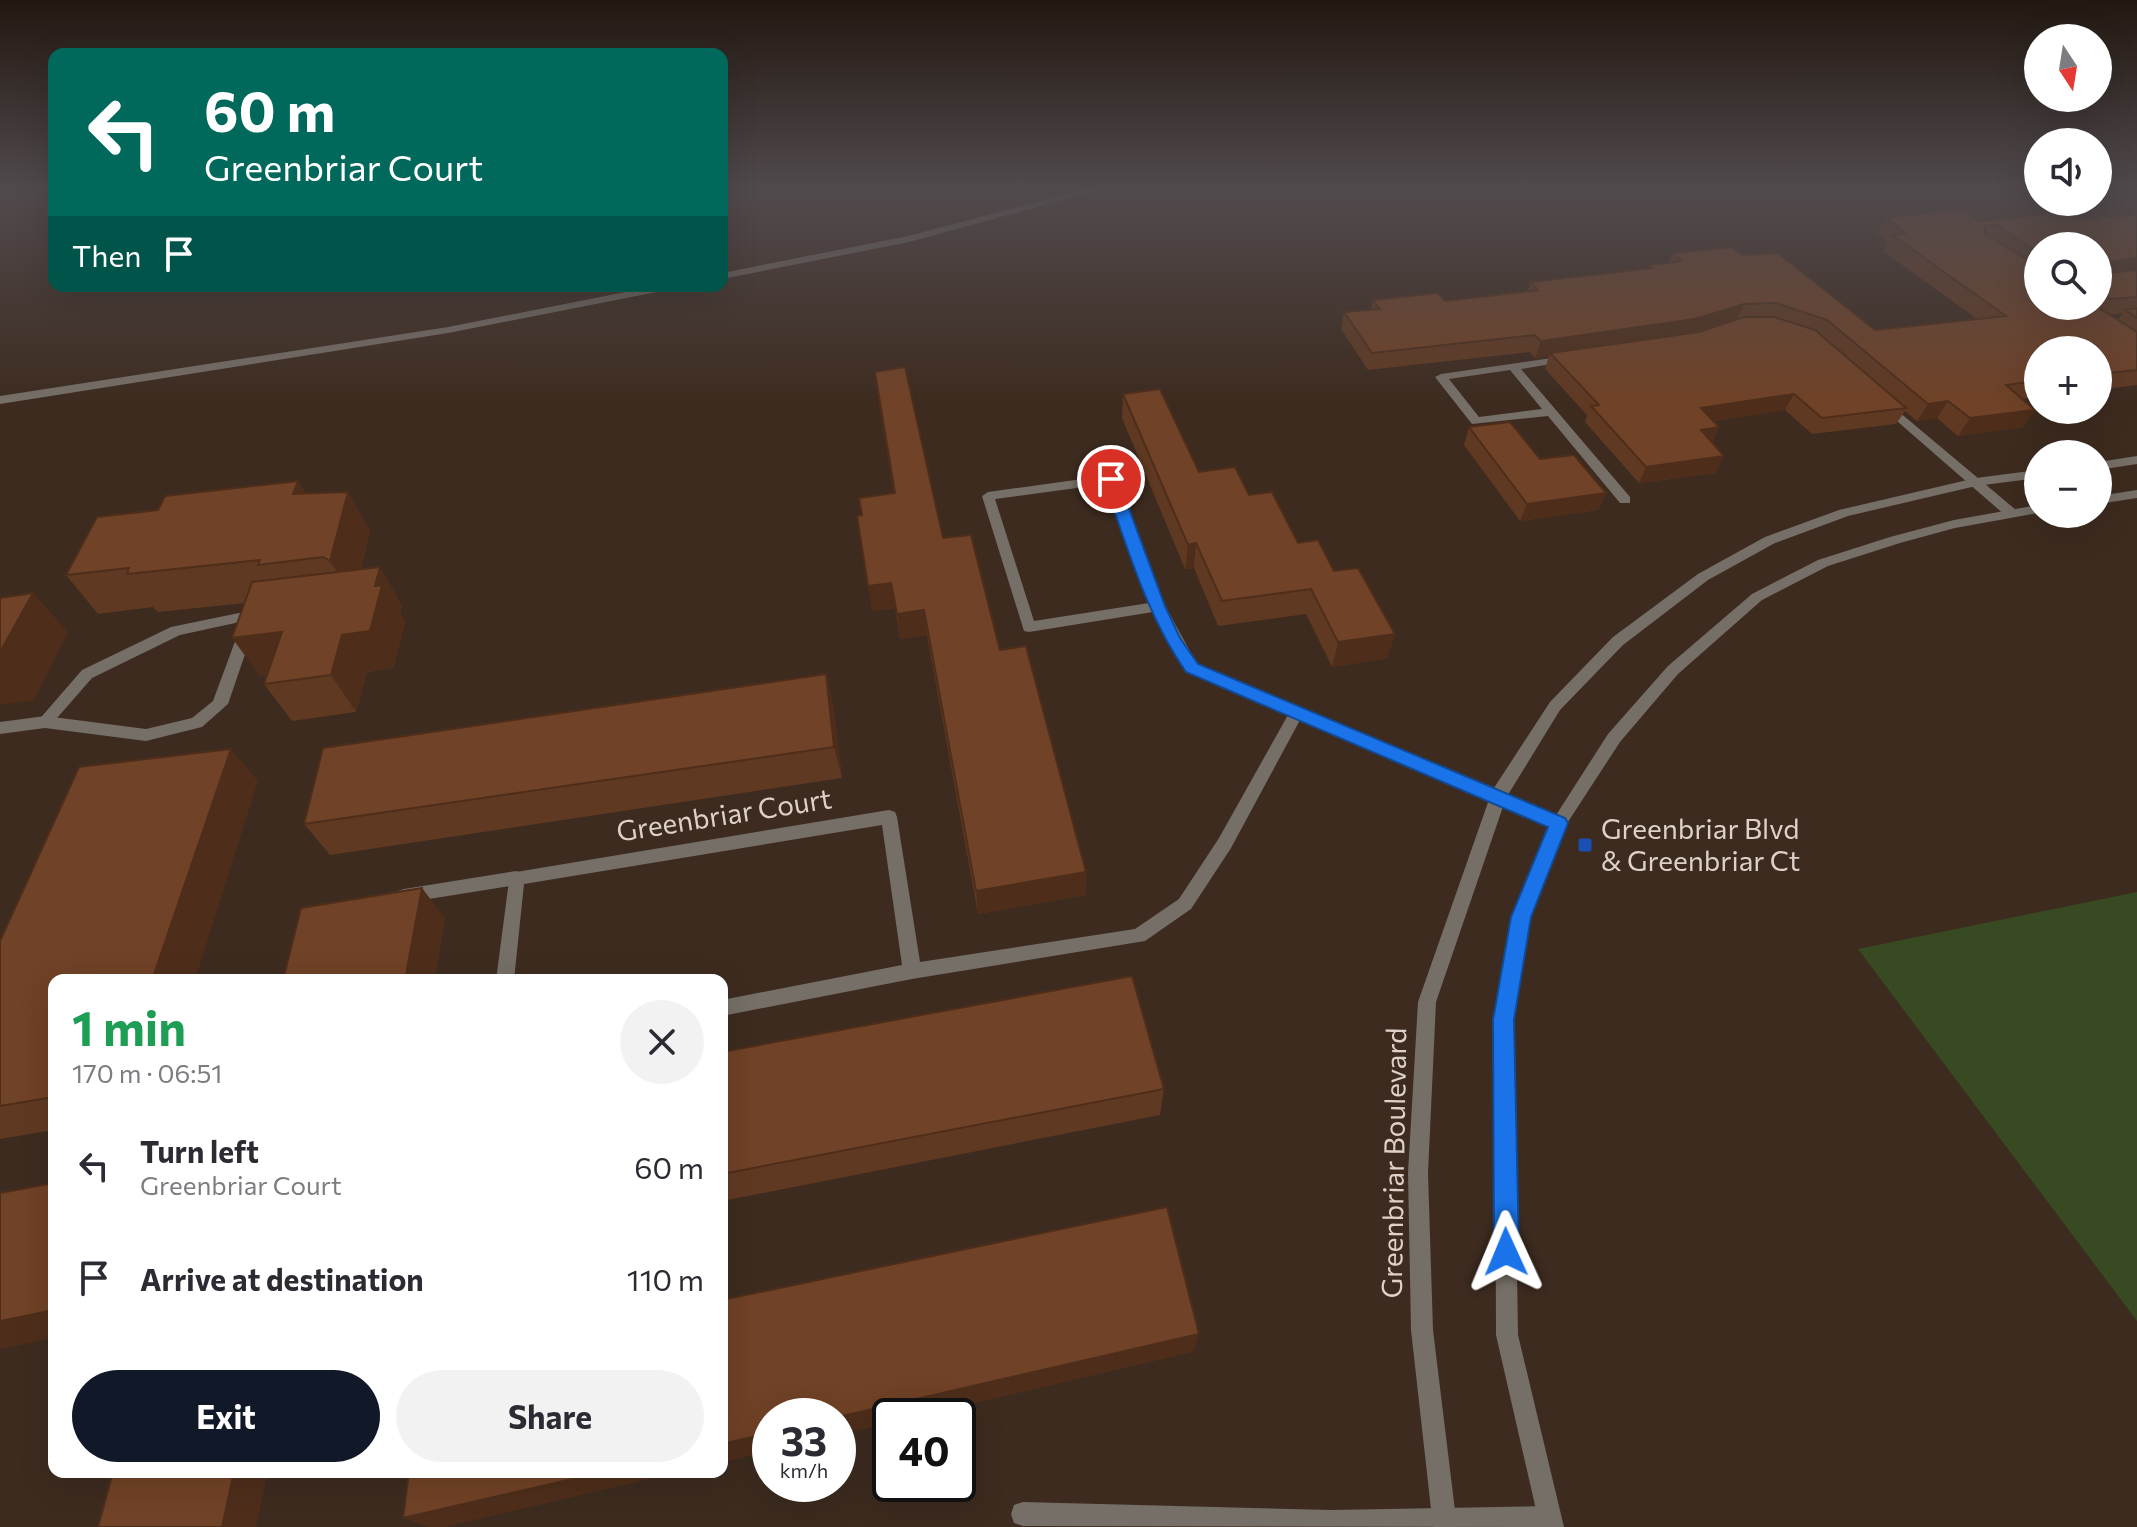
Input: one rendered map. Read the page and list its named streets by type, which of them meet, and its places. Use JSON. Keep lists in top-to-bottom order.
{
  "streets": {
    "street": ["Greenbriar Court", "Greenbriar Boulevard"]
  },
  "places": {
    "transit": ["Greenbriar Blvd & Greenbriar Ct"]
  },
  "north": "bottom",
  "page": {
    "map_buttons": ["+", "−"],
    "turn": ["60 m", "Greenbriar Court"],
    "then": "Then",
    "heading": ["1 min", "170 m · 06:51"],
    "list": [
      {
        "name": "Turn left",
        "note": "Greenbriar Court",
        "value": "60 m"
      },
      {
        "name": "Arrive at destination",
        "value": "110 m"
      }
    ],
    "buttons": ["Exit", "Share"],
    "speed": "33 km/h",
    "limit": "40"
  }
}
